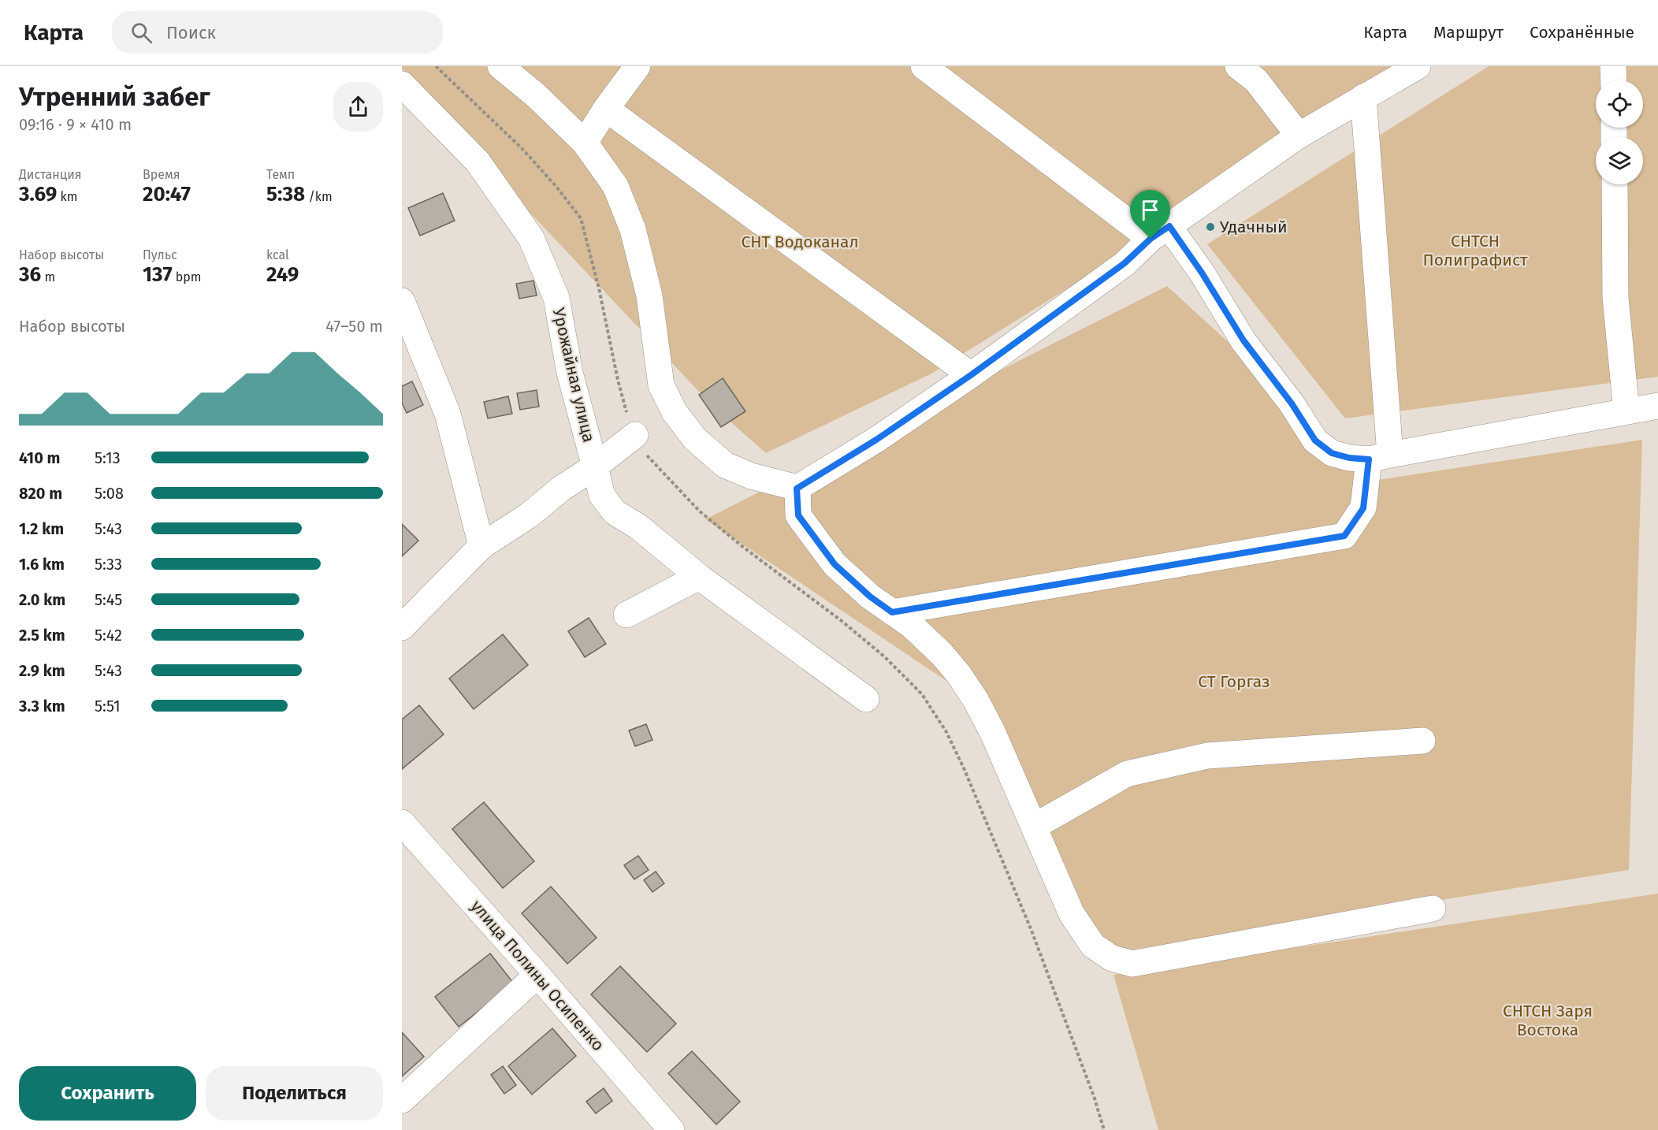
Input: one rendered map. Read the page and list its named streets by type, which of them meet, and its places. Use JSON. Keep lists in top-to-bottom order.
{
  "streets": {
    "street": ["Урожайная улица", "улица Полины Осипенко"]
  },
  "parks": [
    "СНТСН Полиграфист",
    "СНТ Водоканал",
    "СТ Горгаз",
    "СНТСН Заря Востока"
  ],
  "places": ["Удачный"],
  "page": {
    "header": "Карта",
    "search": "Поиск",
    "nav": ["Карта", "Маршрут", "Сохранённые"],
    "heading": ["Утренний забег", "09:16 · 9 × 410 m"],
    "stats": [
      ["Дистанция", "3.69 km"],
      ["Время", "20:47"],
      ["Темп", "5:38 /km"],
      ["Набор высоты", "36 m"],
      ["Пульс", "137 bpm"],
      ["kcal", "249"]
    ],
    "chart": ["Набор высоты", "47–50 m"],
    "list": [
      {
        "name": "410 m",
        "note": "5:13"
      },
      {
        "name": "820 m",
        "note": "5:08"
      },
      {
        "name": "1.2 km",
        "note": "5:43"
      },
      {
        "name": "1.6 km",
        "note": "5:33"
      },
      {
        "name": "2.0 km",
        "note": "5:45"
      },
      {
        "name": "2.5 km",
        "note": "5:42"
      },
      {
        "name": "2.9 km",
        "note": "5:43"
      },
      {
        "name": "3.3 km",
        "note": "5:51"
      }
    ],
    "buttons": ["Сохранить", "Поделиться"]
  }
}
